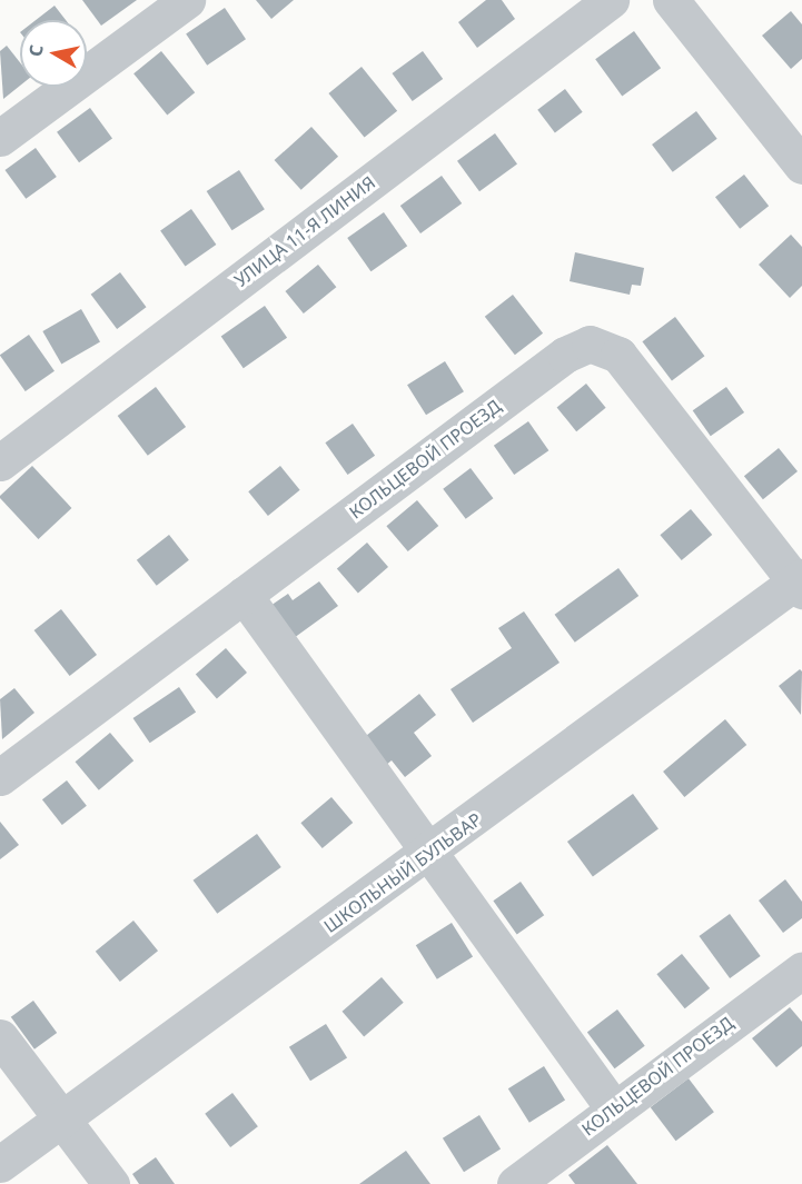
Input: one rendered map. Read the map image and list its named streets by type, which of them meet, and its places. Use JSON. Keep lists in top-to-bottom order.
{
  "streets": {
    "lane": ["УЛИЦА 11-Я ЛИНИЯ", "КОЛЬЦЕВОЙ ПРОЕЗД", "ШКОЛЬНЫЙ БУЛЬВАР"]
  },
  "crossings": [
    ["КОЛЬЦЕВОЙ ПРОЕЗД", "ШКОЛЬНЫЙ БУЛЬВАР"]
  ],
  "north": "left"
}
